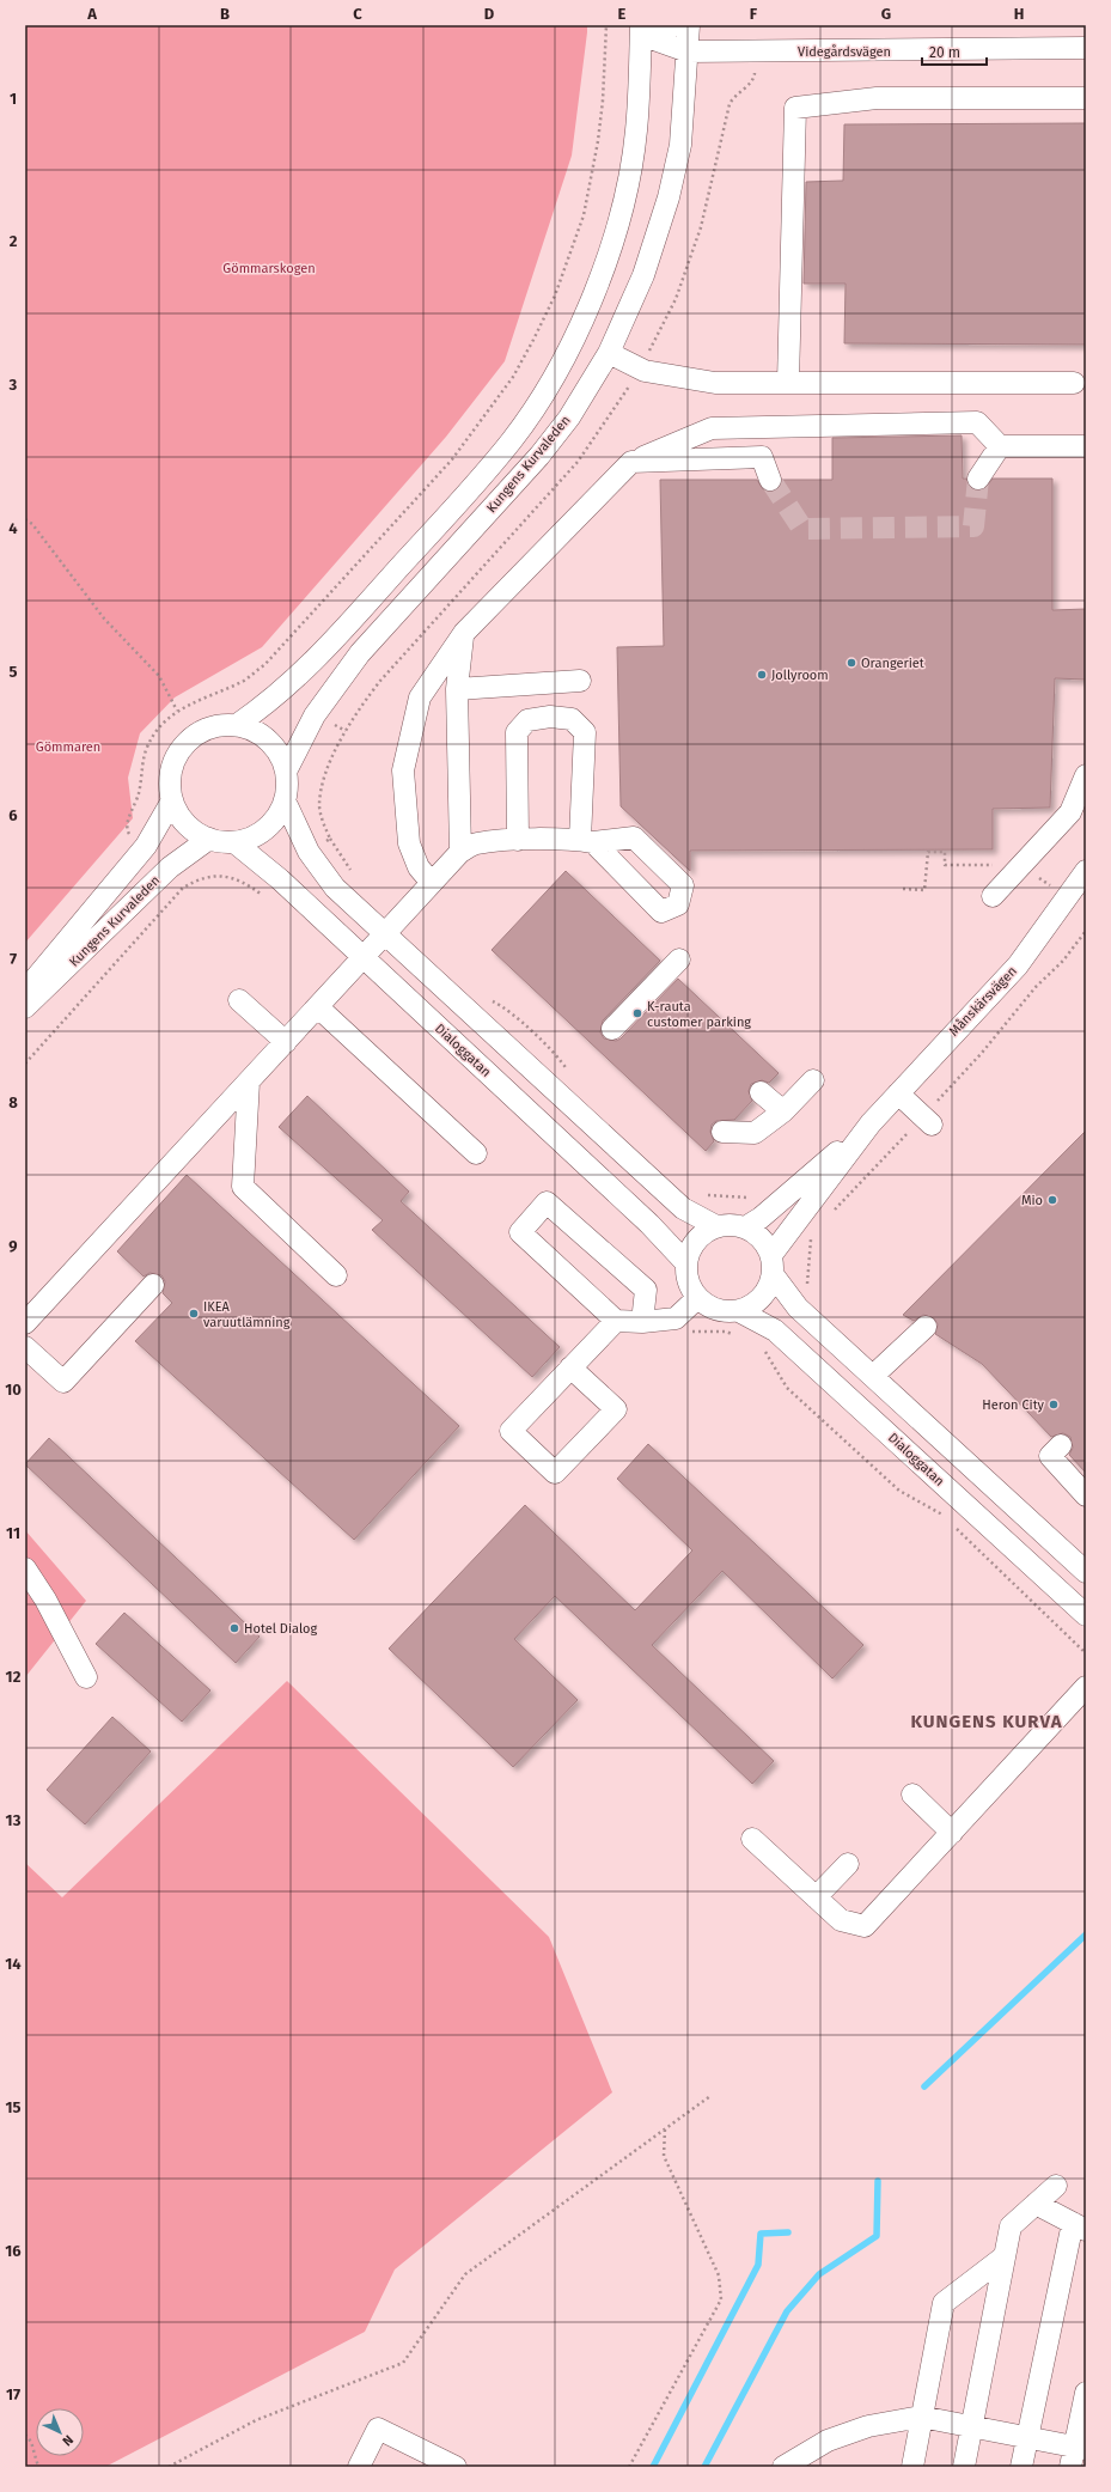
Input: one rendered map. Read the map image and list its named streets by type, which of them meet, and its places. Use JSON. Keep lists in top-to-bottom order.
{
  "streets": {
    "street": [
      "Videgårdsvägen",
      "Kungens Kurvaleden",
      "Månskärsvägen",
      "Dialoggatan"
    ]
  },
  "crossings": [
    ["Videgårdsvägen", "Kungens Kurvaleden"],
    ["Kungens Kurvaleden", "Dialoggatan"],
    ["Månskärsvägen", "Dialoggatan"]
  ],
  "districts": ["KUNGENS KURVA"],
  "parks": ["Gömmarskogen", "Gömmaren"],
  "places": [
    "Orangeriet",
    "Jollyroom",
    "K-rauta customer parking",
    "Mio",
    "IKEA varuutlämning",
    "Heron City",
    "Hotel Dialog"
  ],
  "scale_bar": "20 m",
  "north": "bottom right",
  "grid": {
    "columns": [
      "A",
      "B",
      "C",
      "D",
      "E",
      "F",
      "G",
      "H"
    ],
    "rows": [
      "1",
      "2",
      "3",
      "4",
      "5",
      "6",
      "7",
      "8",
      "9",
      "10",
      "11",
      "12",
      "13",
      "14",
      "15",
      "16",
      "17"
    ]
  }
}
